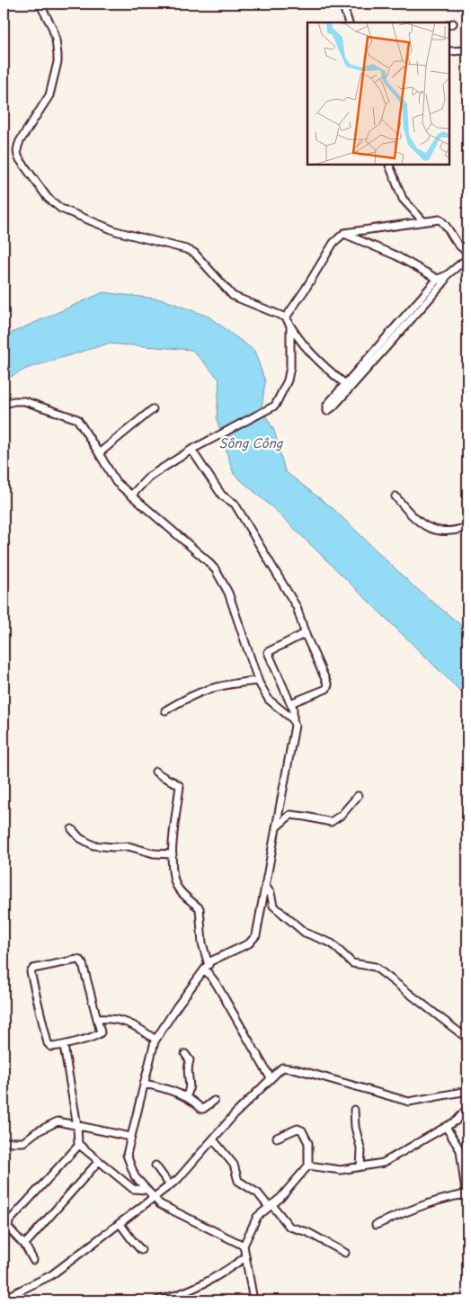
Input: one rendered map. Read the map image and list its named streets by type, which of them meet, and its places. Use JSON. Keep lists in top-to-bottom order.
{
  "water": ["Sông Công"]
}
